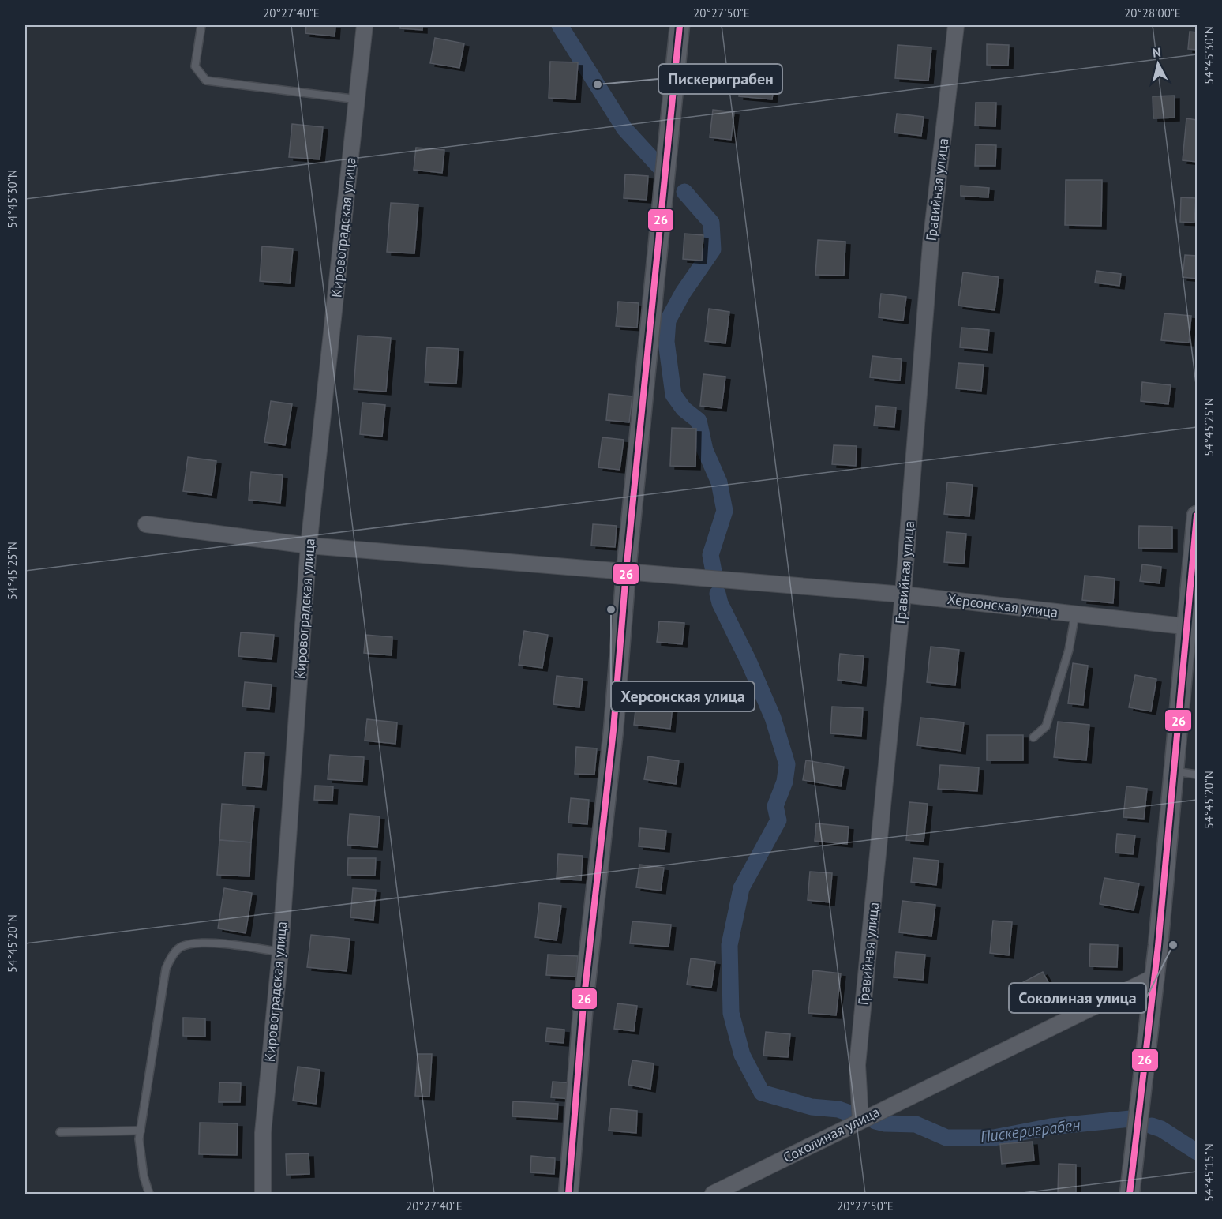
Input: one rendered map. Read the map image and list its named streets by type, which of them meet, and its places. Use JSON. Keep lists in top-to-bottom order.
{
  "streets": {
    "street": [
      "Гравийная улица",
      "Кировоградская улица",
      "Херсонская улица",
      "Соколиная улица"
    ]
  },
  "crossings": [
    ["Гравийная улица", "Херсонская улица"],
    ["Гравийная улица", "Соколиная улица"],
    ["Кировоградская улица", "Херсонская улица"]
  ],
  "water": ["Пискериграбен"],
  "places": ["Пискериграбен", "Херсонская улица", "Соколиная улица"],
  "lines": ["transit line 26"],
  "north": "top",
  "coordinates": [
    "20°27'40\"E",
    "20°27'50\"E",
    "20°28'00\"E",
    "54°45'30\"N",
    "54°45'25\"N",
    "54°45'20\"N",
    "54°45'15\"N"
  ]
}
